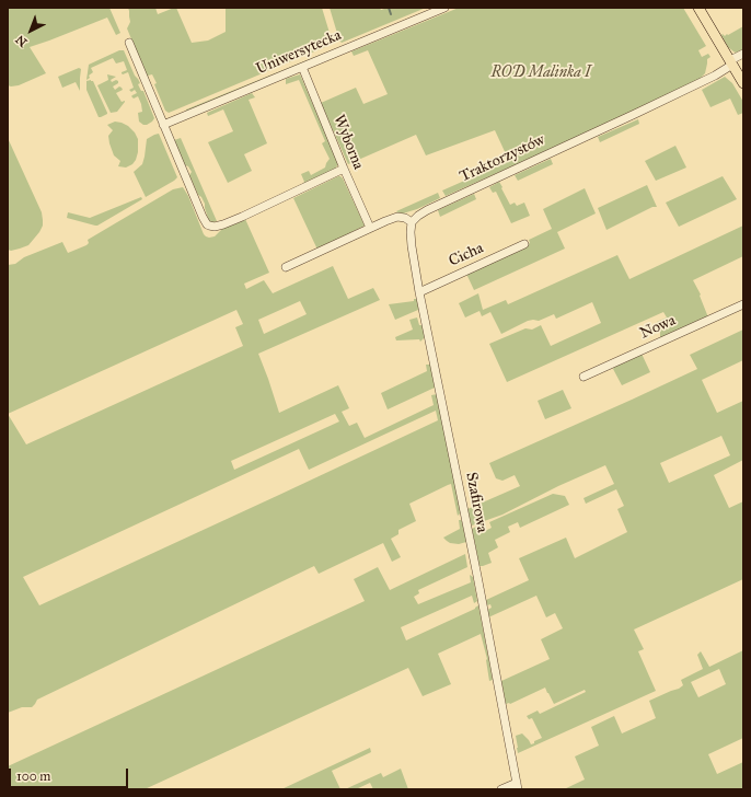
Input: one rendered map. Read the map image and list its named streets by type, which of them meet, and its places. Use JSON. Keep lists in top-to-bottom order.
{
  "streets": {
    "street": [
      "Uniwersytecka",
      "Wyborna",
      "Traktorzystów",
      "Cicha",
      "Nowa",
      "Szafirowa"
    ]
  },
  "crossings": [
    ["Uniwersytecka", "Wyborna"],
    ["Traktorzystów", "Szafirowa"],
    ["Cicha", "Szafirowa"]
  ],
  "parks": ["ROD Malinka I"],
  "scale_bar": "100 m",
  "north": "bottom left"
}
